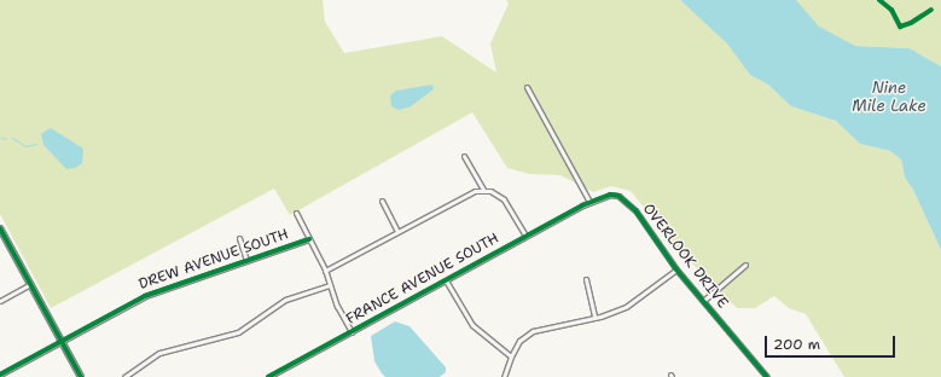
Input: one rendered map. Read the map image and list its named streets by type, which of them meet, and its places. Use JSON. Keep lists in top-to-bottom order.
{
  "streets": {
    "street": ["OVERLOOK DRIVE", "DREW AVENUE SOUTH", "FRANCE AVENUE SOUTH"]
  },
  "crossings": [
    ["OVERLOOK DRIVE", "FRANCE AVENUE SOUTH"]
  ],
  "water": ["Nine Mile Lake"],
  "scale_bar": "200 m"
}
